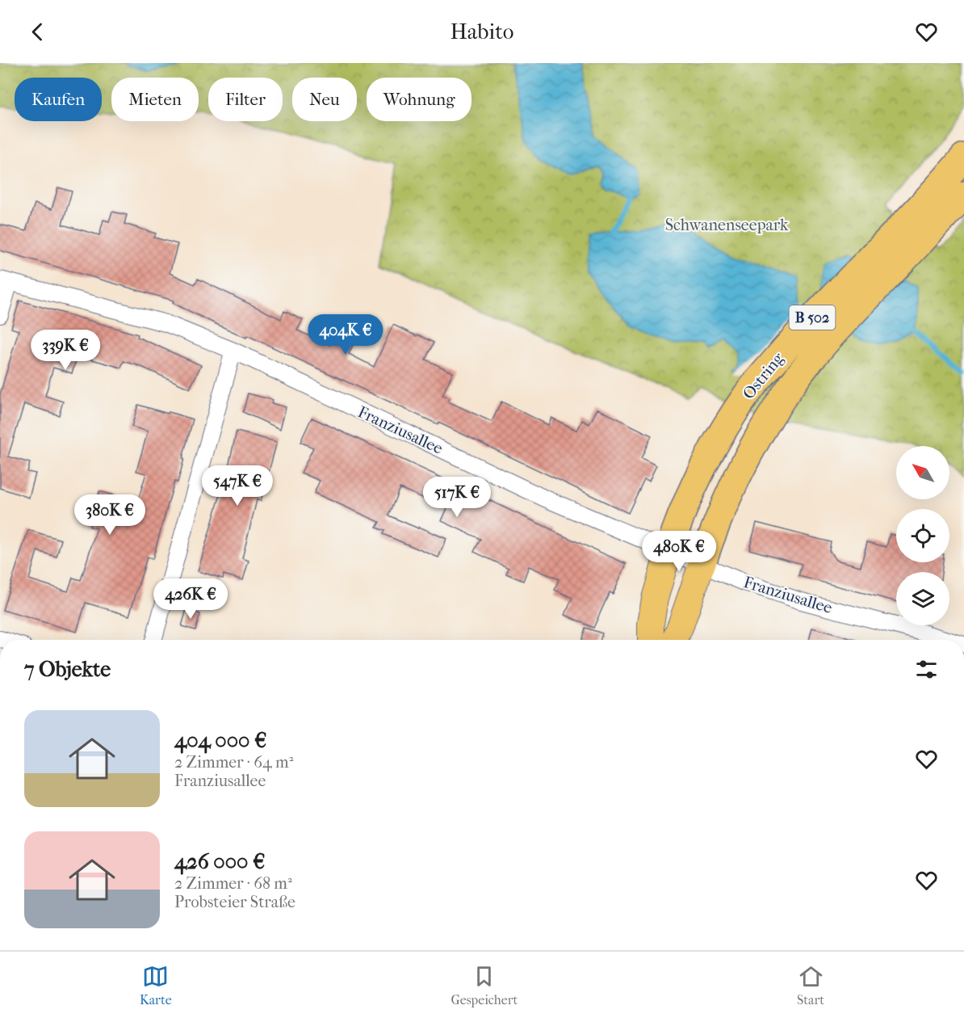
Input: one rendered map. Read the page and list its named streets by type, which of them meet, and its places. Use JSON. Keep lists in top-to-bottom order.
{
  "streets": {
    "highway": ["B 502", "Ostring"],
    "street": ["Franziusallee"]
  },
  "crossings": [
    ["Ostring", "Franziusallee"]
  ],
  "parks": ["Schwanenseepark"],
  "north": "top left",
  "page": {
    "header": "Habito",
    "chip": [
      "Kaufen",
      "Mieten",
      "Filter",
      "Neu",
      "Wohnung"
    ],
    "price": [
      "404K €",
      "339K €",
      "547K €",
      "517K €",
      "380K €",
      "480K €",
      "426K €"
    ],
    "heading": "7 Objekte",
    "list": [
      {
        "name": "404 000 €",
        "note": "2 Zimmer · 64 m² · Franziusallee"
      },
      {
        "name": "426 000 €",
        "note": "2 Zimmer · 68 m² · Probsteier Straße"
      }
    ],
    "tabs": ["Karte", "Gespeichert", "Start"]
  }
}
